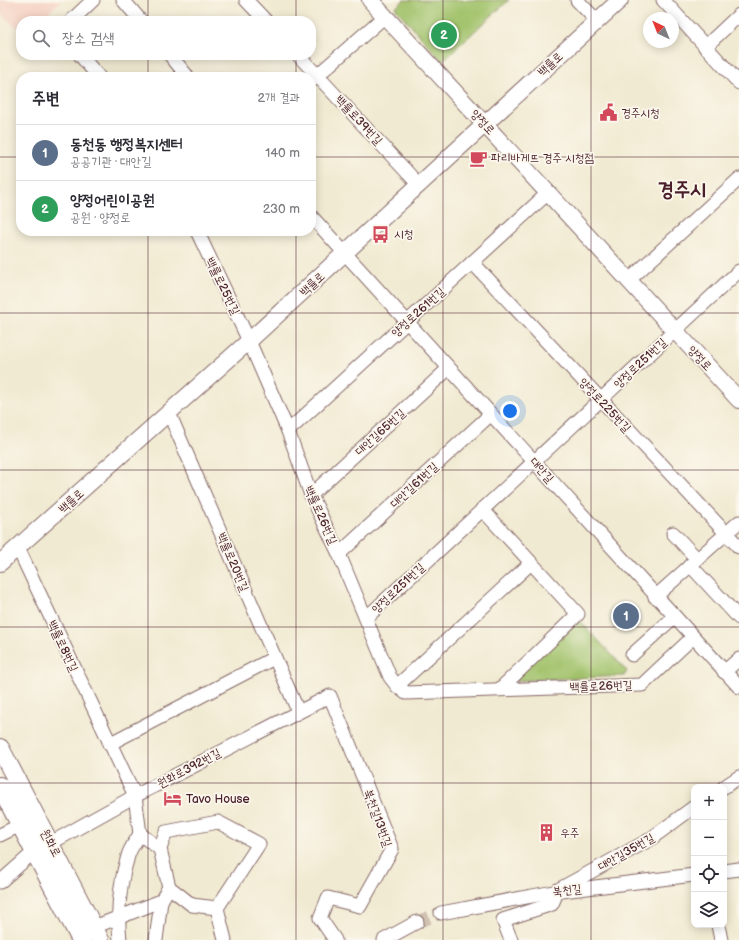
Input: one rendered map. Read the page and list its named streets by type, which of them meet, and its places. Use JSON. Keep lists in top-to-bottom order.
{
  "streets": {
    "main road": ["원화로"],
    "street": [
      "백률로",
      "백률로39번길",
      "양정로",
      "백률로25번길",
      "양정로261번길",
      "양정로251번길",
      "양정로225번길",
      "대안길65번길",
      "대안길",
      "대안길61번길",
      "백률로26번길",
      "백률로20번길",
      "백률로8번길",
      "원화로392번길",
      "북천길13번길",
      "대안길35번길",
      "북천길"
    ]
  },
  "crossings": [
    ["백률로", "백률로39번길"],
    ["백률로", "양정로"],
    ["백률로", "백률로25번길"],
    ["백률로", "대안길"],
    ["백률로", "백률로26번길"],
    ["백률로", "백률로20번길"],
    ["백률로", "백률로8번길"],
    ["양정로", "양정로261번길"],
    ["양정로", "양정로251번길"],
    ["백률로25번길", "백률로26번길"],
    ["양정로261번길", "양정로225번길"],
    ["양정로261번길", "대안길"],
    ["양정로261번길", "백률로26번길"],
    ["양정로251번길", "양정로225번길"],
    ["양정로251번길", "대안길"],
    ["양정로251번길", "백률로26번길"],
    ["대안길65번길", "대안길"],
    ["대안길65번길", "백률로26번길"],
    ["대안길", "대안길61번길"],
    ["대안길", "백률로26번길"],
    ["대안길61번길", "백률로26번길"],
    ["백률로20번길", "원화로392번길"],
    ["백률로8번길", "원화로392번길"],
    ["원화로392번길", "북천길13번길"],
    ["원화로392번길", "원화로"],
    ["대안길35번길", "북천길"]
  ],
  "districts": ["경주시"],
  "places": {
    "public building": ["경주시청"],
    "cafe": ["파리바게뜨 경주 시청점"],
    "bus stop": ["시청"],
    "hotel": ["Tavo House"],
    "building": ["우주"]
  },
  "north": "top left",
  "page": {
    "search": "장소 검색",
    "pins": ["2", "1"],
    "heading": ["주변", "2개 결과"],
    "list": [
      {
        "mark": "1",
        "name": "동천동 행정복지센터",
        "note": "공공기관 · 대안길",
        "value": "140 m"
      },
      {
        "mark": "2",
        "name": "양정어린이공원",
        "note": "공원 · 양정로",
        "value": "230 m"
      }
    ],
    "map_buttons": ["+", "−"]
  }
}
